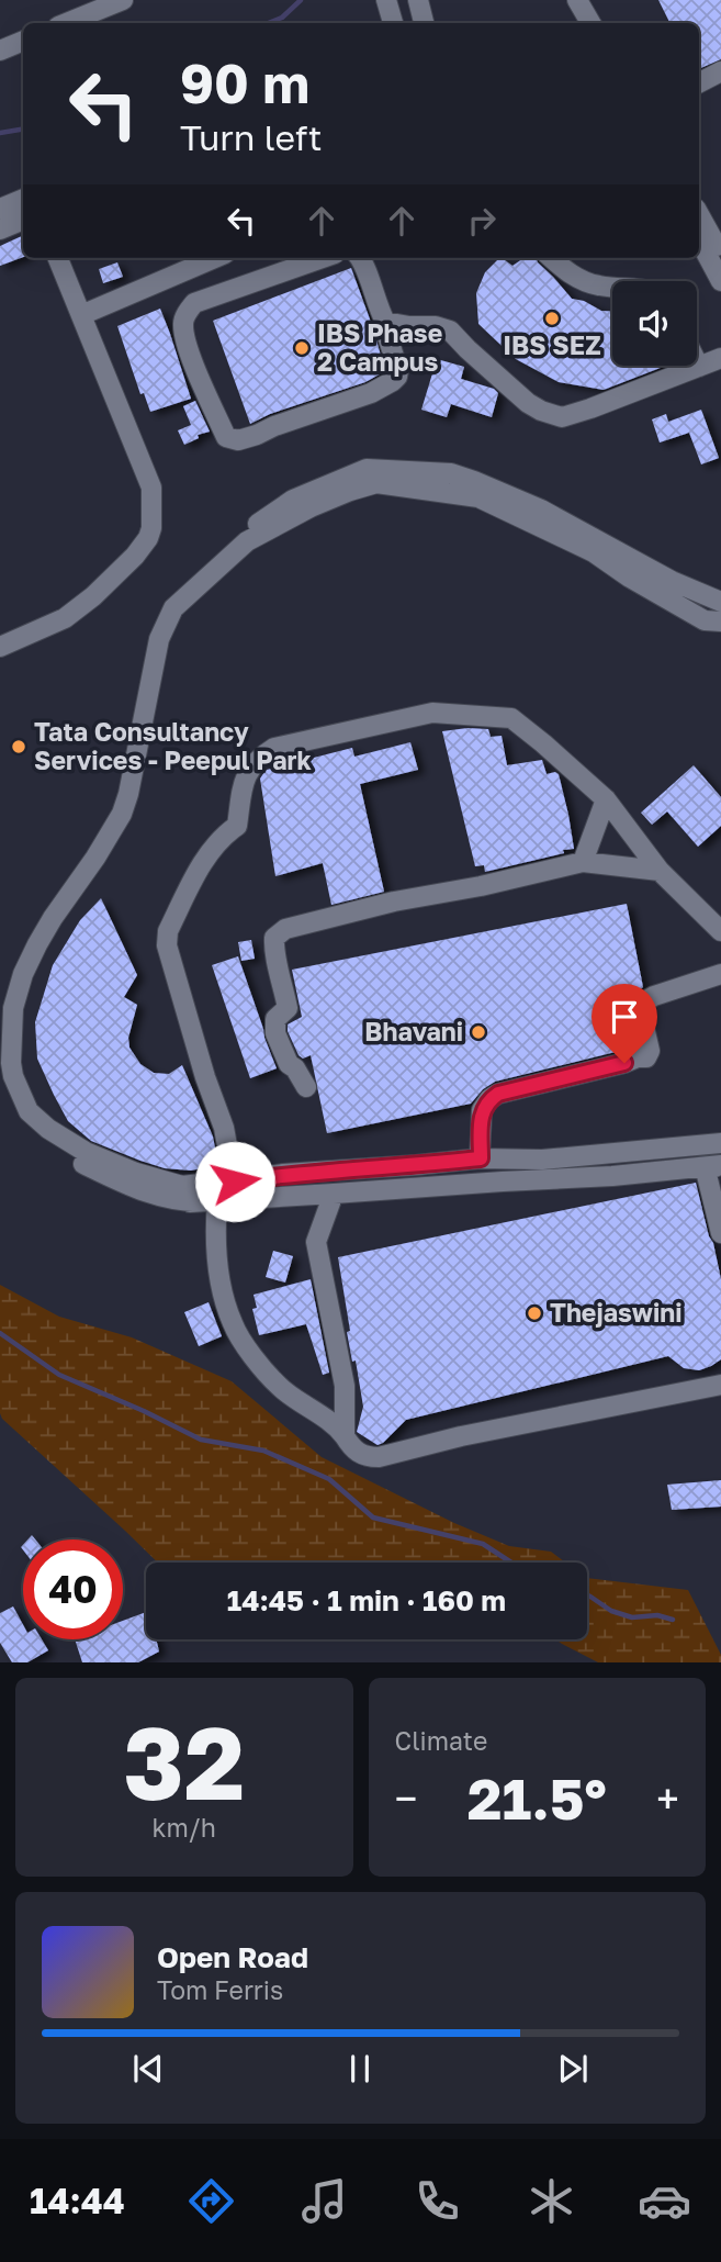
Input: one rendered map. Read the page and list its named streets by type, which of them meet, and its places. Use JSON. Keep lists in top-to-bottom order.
{
  "places": [
    "IBS SEZ",
    "IBS Phase 2 Campus",
    "Tata Consultancy Services - Peepul Park",
    "Bhavani",
    "Thejaswini"
  ],
  "page": {
    "turn": ["90 m", "Turn left"],
    "limit": "40",
    "trip": "14:45 · 1 min · 160 m",
    "tile": [
      ["32", "km/h"],
      "Climate"
    ],
    "heat": ["−", "21.5°", "+"],
    "song": ["Open Road", "Tom Ferris"],
    "tabs": "14:44"
  }
}
